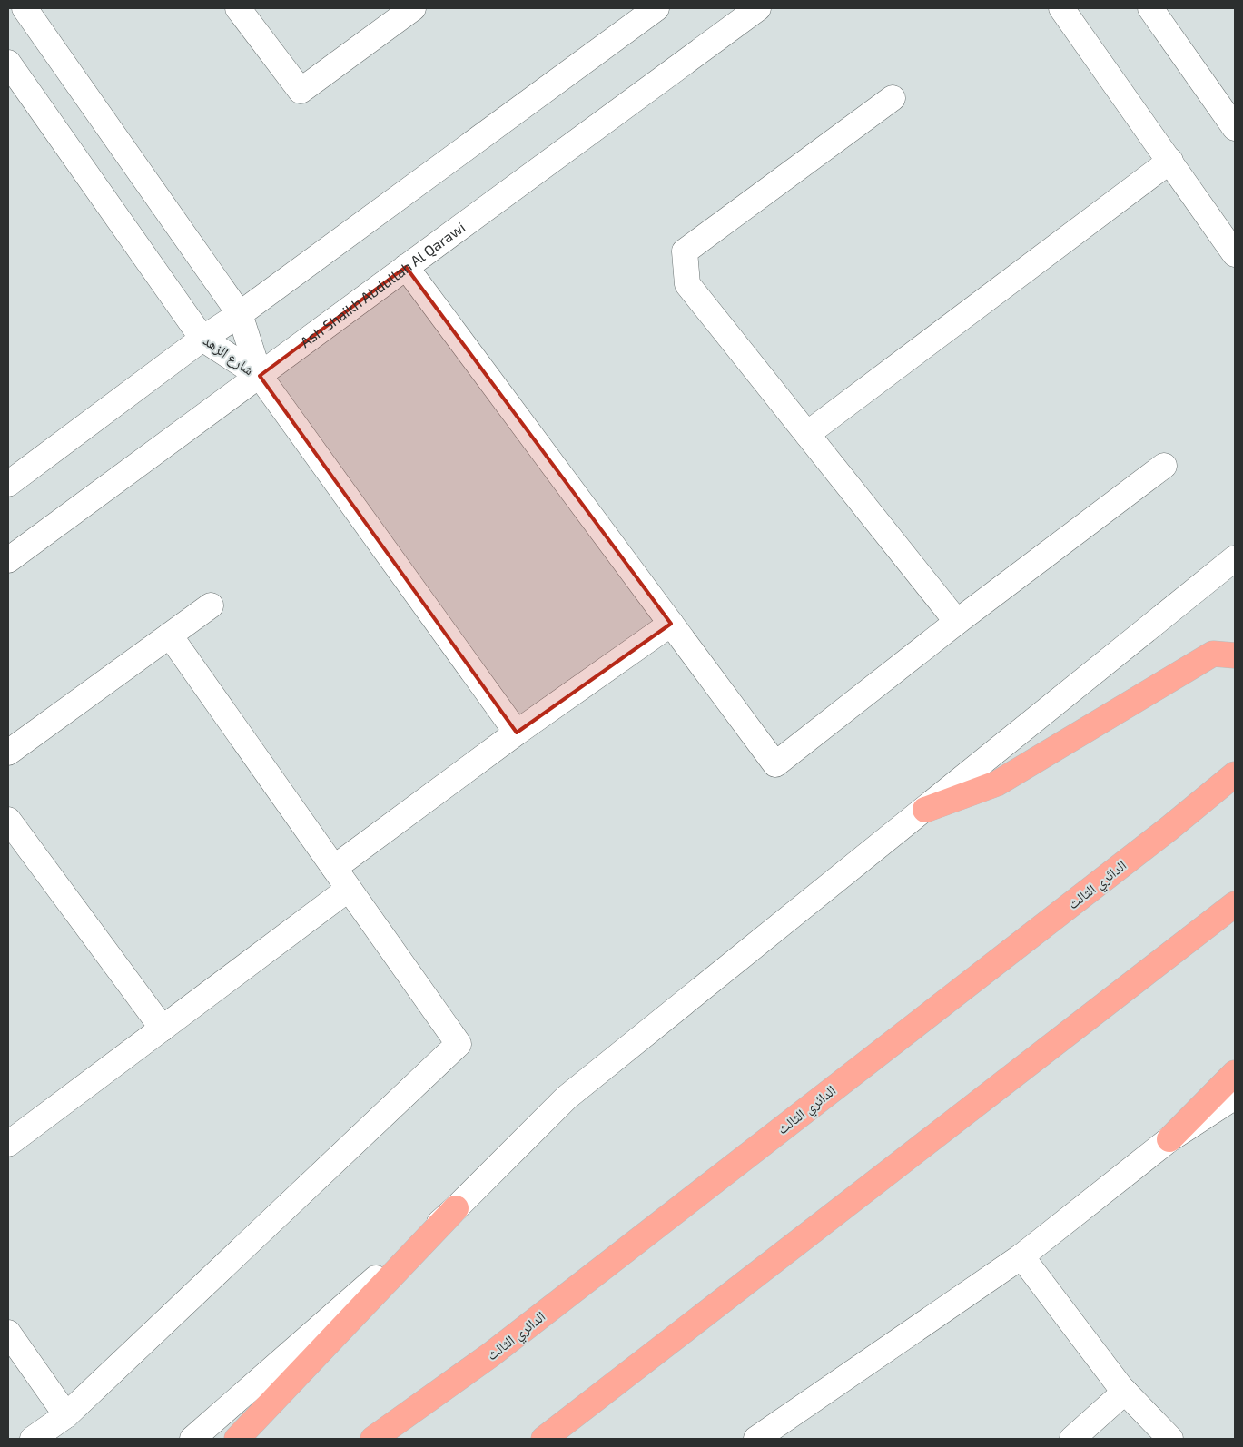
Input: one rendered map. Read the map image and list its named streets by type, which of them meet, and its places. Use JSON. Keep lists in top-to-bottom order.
{
  "streets": {
    "highway": ["الدائري الثالث"],
    "street": ["Ash Shaikh Abdullah Al Qarawi", "شارع الزهد"]
  },
  "crossings": [
    ["Ash Shaikh Abdullah Al Qarawi", "شارع الزهد"]
  ]
}
